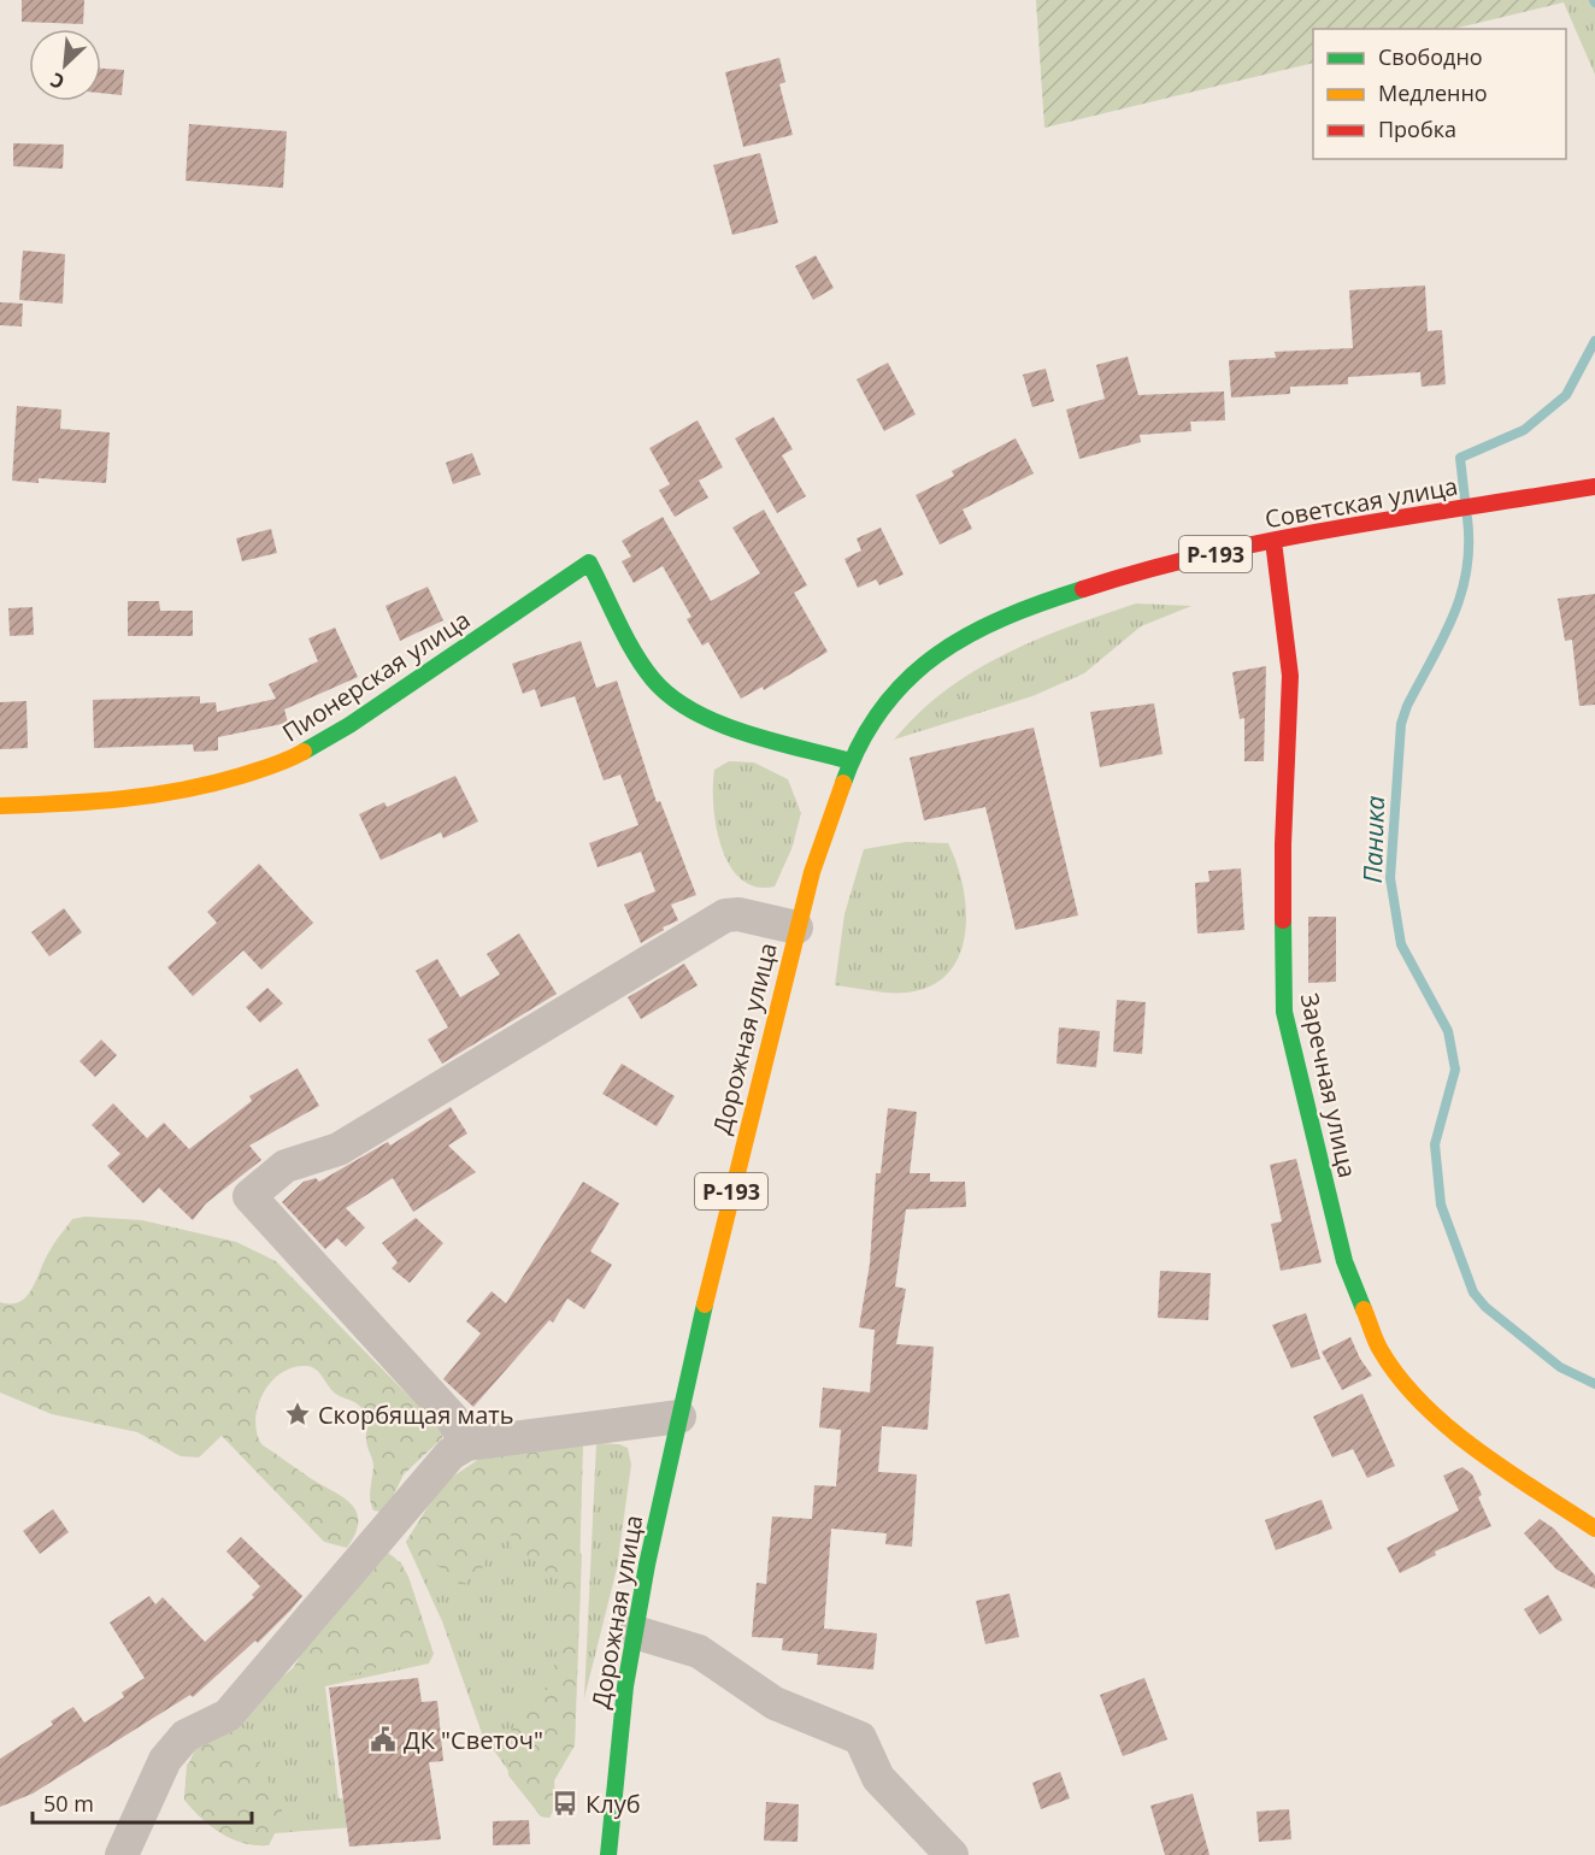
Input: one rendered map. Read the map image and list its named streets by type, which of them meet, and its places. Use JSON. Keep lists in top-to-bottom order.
{
  "streets": {
    "street": [
      "Советская улица",
      "Р-193",
      "Пионерская улица",
      "Дорожная улица",
      "Заречная улица"
    ]
  },
  "crossings": [
    ["Советская улица", "Дорожная улица"],
    ["Советская улица", "Заречная улица"],
    ["Пионерская улица", "Дорожная улица"]
  ],
  "water": ["Паника"],
  "places": {
    "place": ["Скорбящая мать"],
    "public building": ["ДК \"Светоч\""],
    "bus stop": ["Клуб"]
  },
  "legend": ["Свободно", "Медленно", "Пробка"],
  "scale_bar": "50 m",
  "north": "bottom left"
}
